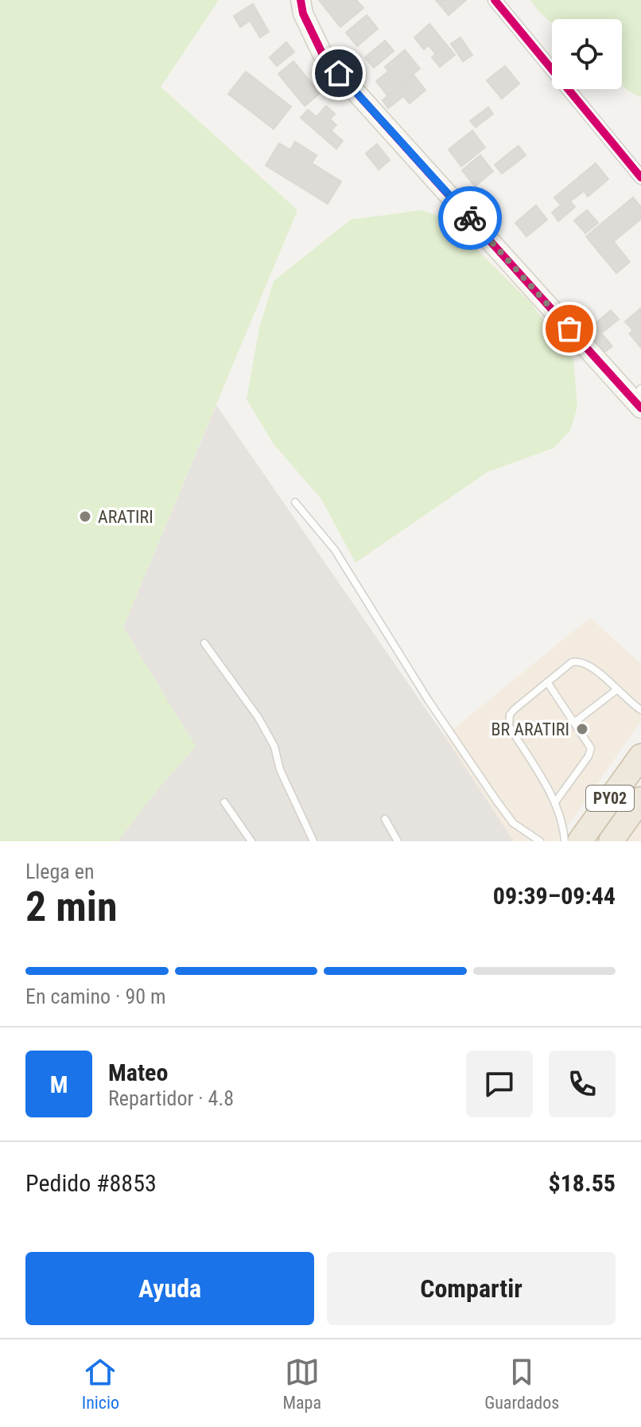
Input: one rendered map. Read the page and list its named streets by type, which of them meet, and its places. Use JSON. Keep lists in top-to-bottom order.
{
  "streets": {
    "highway": ["PY02"]
  },
  "places": ["ARATIRI", "BR ARATIRI"],
  "page": {
    "heading": ["2 min", "Llega en", "09:39–09:44"],
    "panel": [
      "Mateo",
      "Repartidor · 4.8",
      "Pedido #8853",
      "$18.55"
    ],
    "bar": "En camino · 90 m",
    "round": "M",
    "buttons": ["Ayuda", "Compartir"],
    "tabs": ["Inicio", "Mapa", "Guardados"]
  }
}
